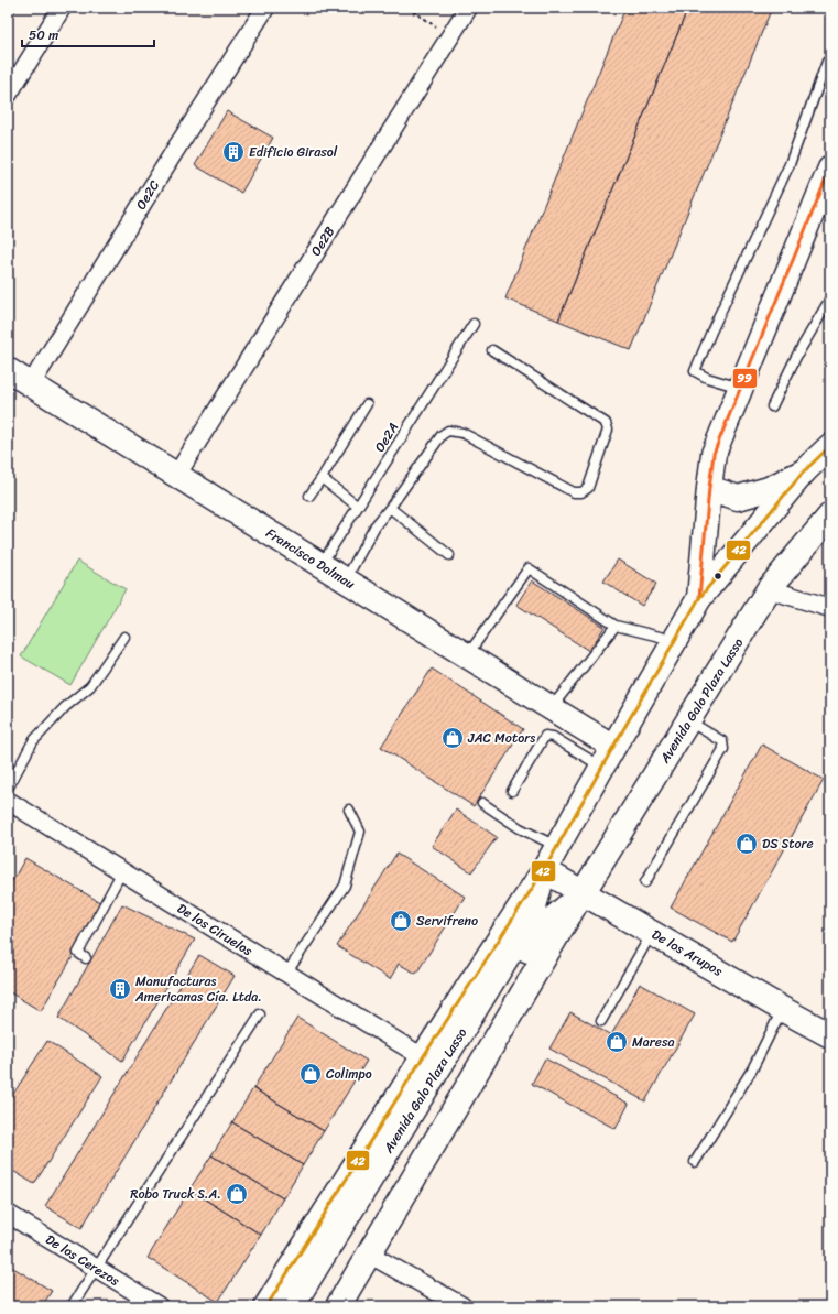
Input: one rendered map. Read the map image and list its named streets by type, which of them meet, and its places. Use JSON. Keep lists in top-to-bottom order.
{
  "streets": {
    "main road": ["Francisco Dalmau", "Avenida Galo Plaza Lasso", "De los Arupos"],
    "street": [
      "Oe2C",
      "Oe2B",
      "De los Ciruelos",
      "De los Cerezos"
    ],
    "lane": ["Oe2A"]
  },
  "crossings": [
    ["Oe2C", "Francisco Dalmau"],
    ["Oe2B", "Francisco Dalmau"],
    ["Oe2A", "Francisco Dalmau"],
    ["Francisco Dalmau", "Avenida Galo Plaza Lasso"],
    ["Avenida Galo Plaza Lasso", "De los Ciruelos"],
    ["Avenida Galo Plaza Lasso", "De los Arupos"]
  ],
  "places": {
    "building": ["Edificio Girasol", "Manufacturas Americanas Cía. Ltda."],
    "shop": [
      "JAC Motors",
      "DS Store",
      "Servifreno",
      "Maresa",
      "Colimpo",
      "Robo Truck S.A."
    ]
  },
  "lines": ["transit line 99", "transit line 42"],
  "scale_bar": "50 m"
}
